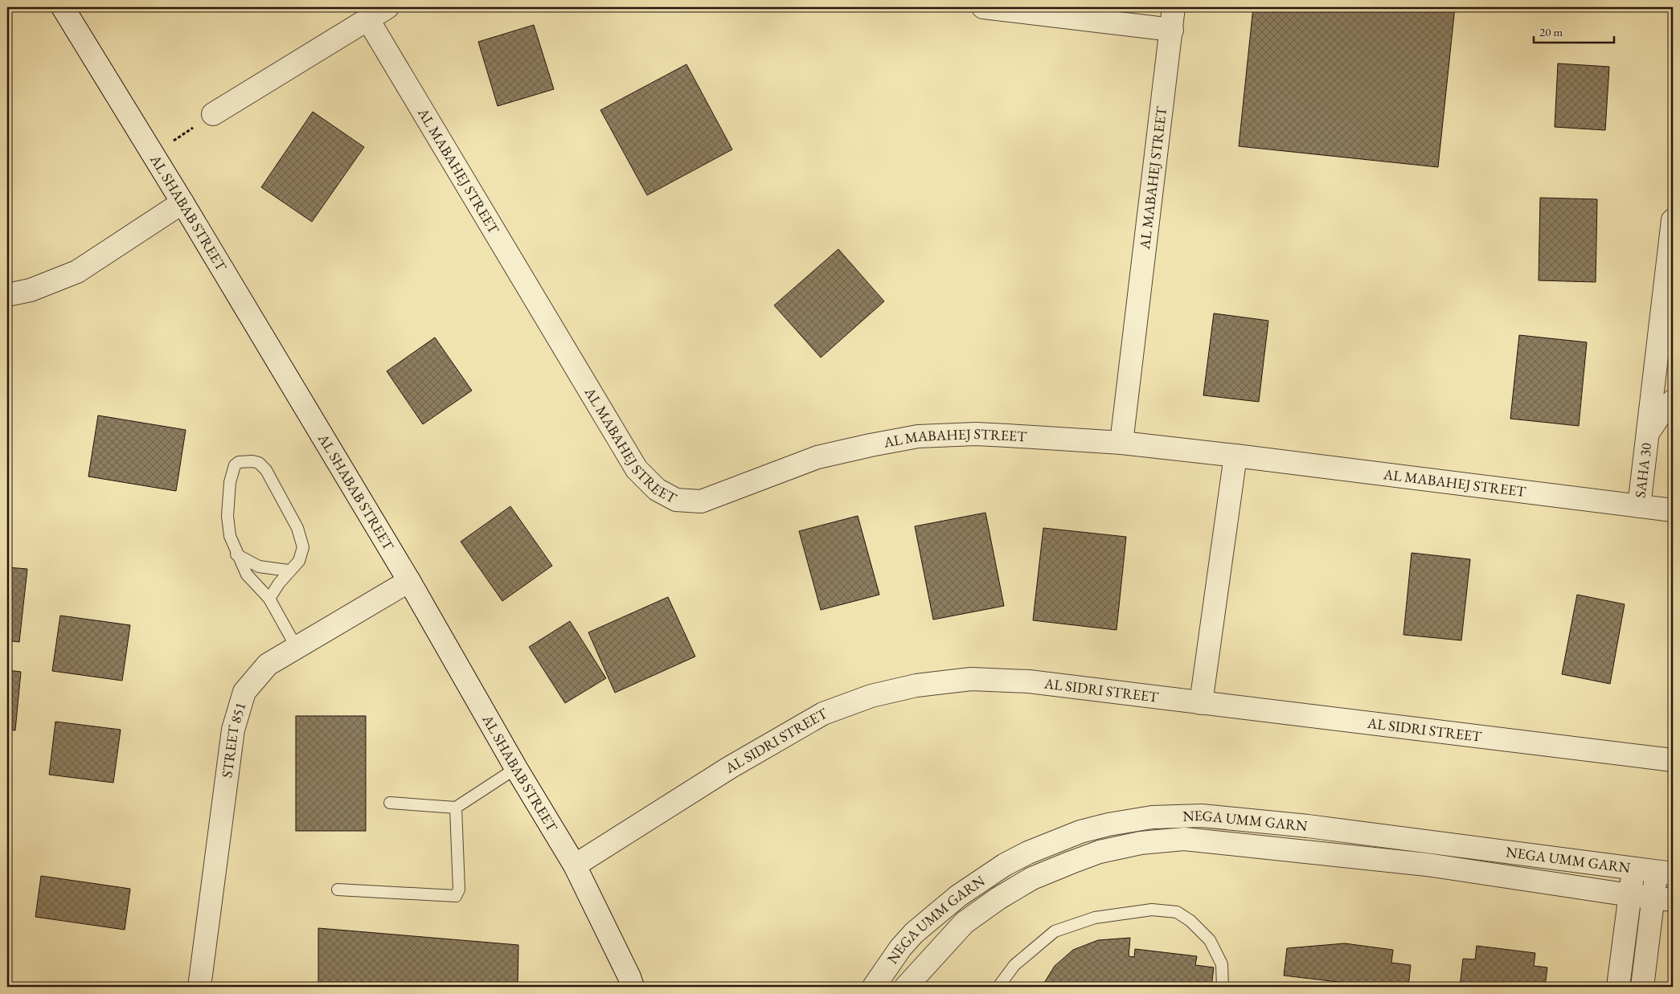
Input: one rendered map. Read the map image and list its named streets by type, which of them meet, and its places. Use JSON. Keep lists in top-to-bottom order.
{
  "streets": {
    "street": [
      "AL MABAHEJ STREET",
      "AL SHABAB STREET",
      "SAHA 30",
      "AL SIDRI STREET",
      "STREET 851",
      "NEGA UMM GARN"
    ]
  },
  "crossings": [
    ["AL MABAHEJ STREET", "SAHA 30"],
    ["AL SHABAB STREET", "AL SIDRI STREET"],
    ["AL SHABAB STREET", "STREET 851"]
  ],
  "scale_bar": "20 m"
}
